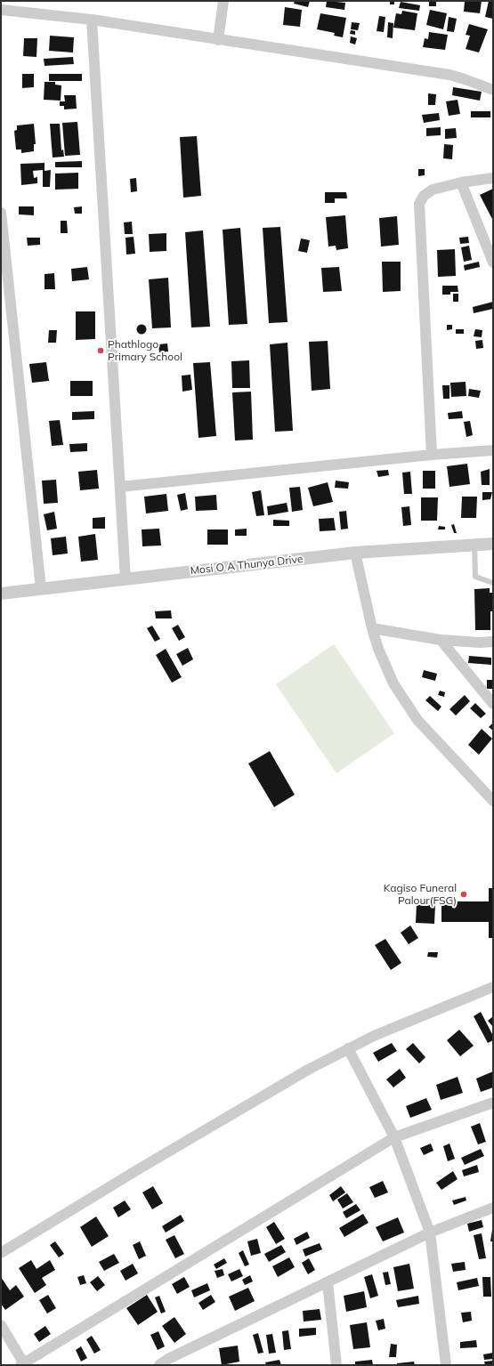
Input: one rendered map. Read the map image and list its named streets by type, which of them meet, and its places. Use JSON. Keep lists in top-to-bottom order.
{
  "streets": {
    "street": ["Mosi O A Thunya Drive"]
  },
  "places": ["Phathlogo Primary School", "Kagiso Funeral Palour(FSG)"]
}
